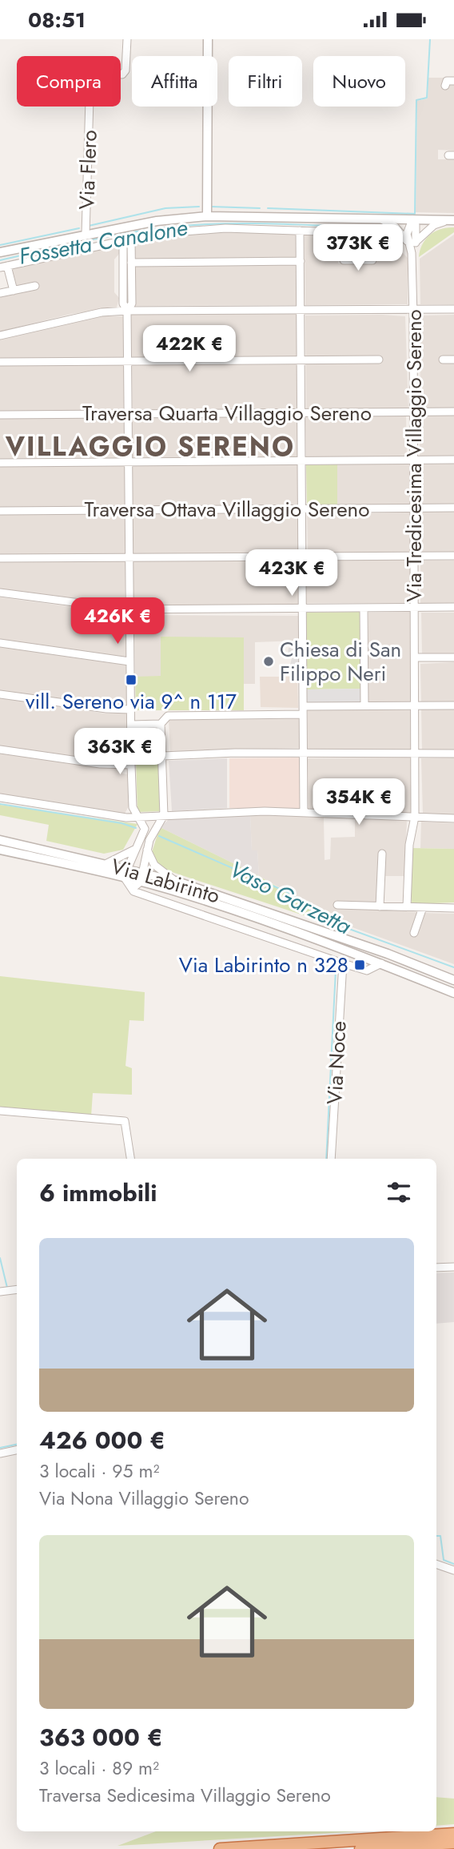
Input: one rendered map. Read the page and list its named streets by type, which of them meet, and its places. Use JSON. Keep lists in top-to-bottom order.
{
  "streets": {
    "street": [
      "Via Flero",
      "Traversa Quarta Villaggio Sereno",
      "Via Tredicesima Villaggio Sereno",
      "Traversa Ottava Villaggio Sereno",
      "Via Labirinto",
      "Via Noce"
    ]
  },
  "crossings": [
    ["Via Flero", "Via Tredicesima Villaggio Sereno"],
    ["Traversa Quarta Villaggio Sereno", "Via Tredicesima Villaggio Sereno"],
    ["Via Tredicesima Villaggio Sereno", "Traversa Ottava Villaggio Sereno"],
    ["Via Labirinto", "Via Noce"]
  ],
  "districts": ["VILLAGGIO SERENO"],
  "water": ["Fossetta Canalone", "Vaso Garzetta"],
  "places": {
    "other": ["Chiesa di San Filippo Neri"],
    "transit": ["vill. Sereno via 9^ n 117", "Via Labirinto n 328"]
  },
  "page": {
    "status": "08:51",
    "chip": [
      "Compra",
      "Affitta",
      "Filtri",
      "Nuovo"
    ],
    "price": [
      "373K €",
      "422K €",
      "423K €",
      "426K €",
      "363K €",
      "354K €"
    ],
    "heading": "6 immobili",
    "list": [
      {
        "name": "426 000 €",
        "note": "3 locali · 95 m² · Via Nona Villaggio Sereno"
      },
      {
        "name": "363 000 €",
        "note": "3 locali · 89 m² · Traversa Sedicesima Villaggio Sereno"
      }
    ]
  }
}
